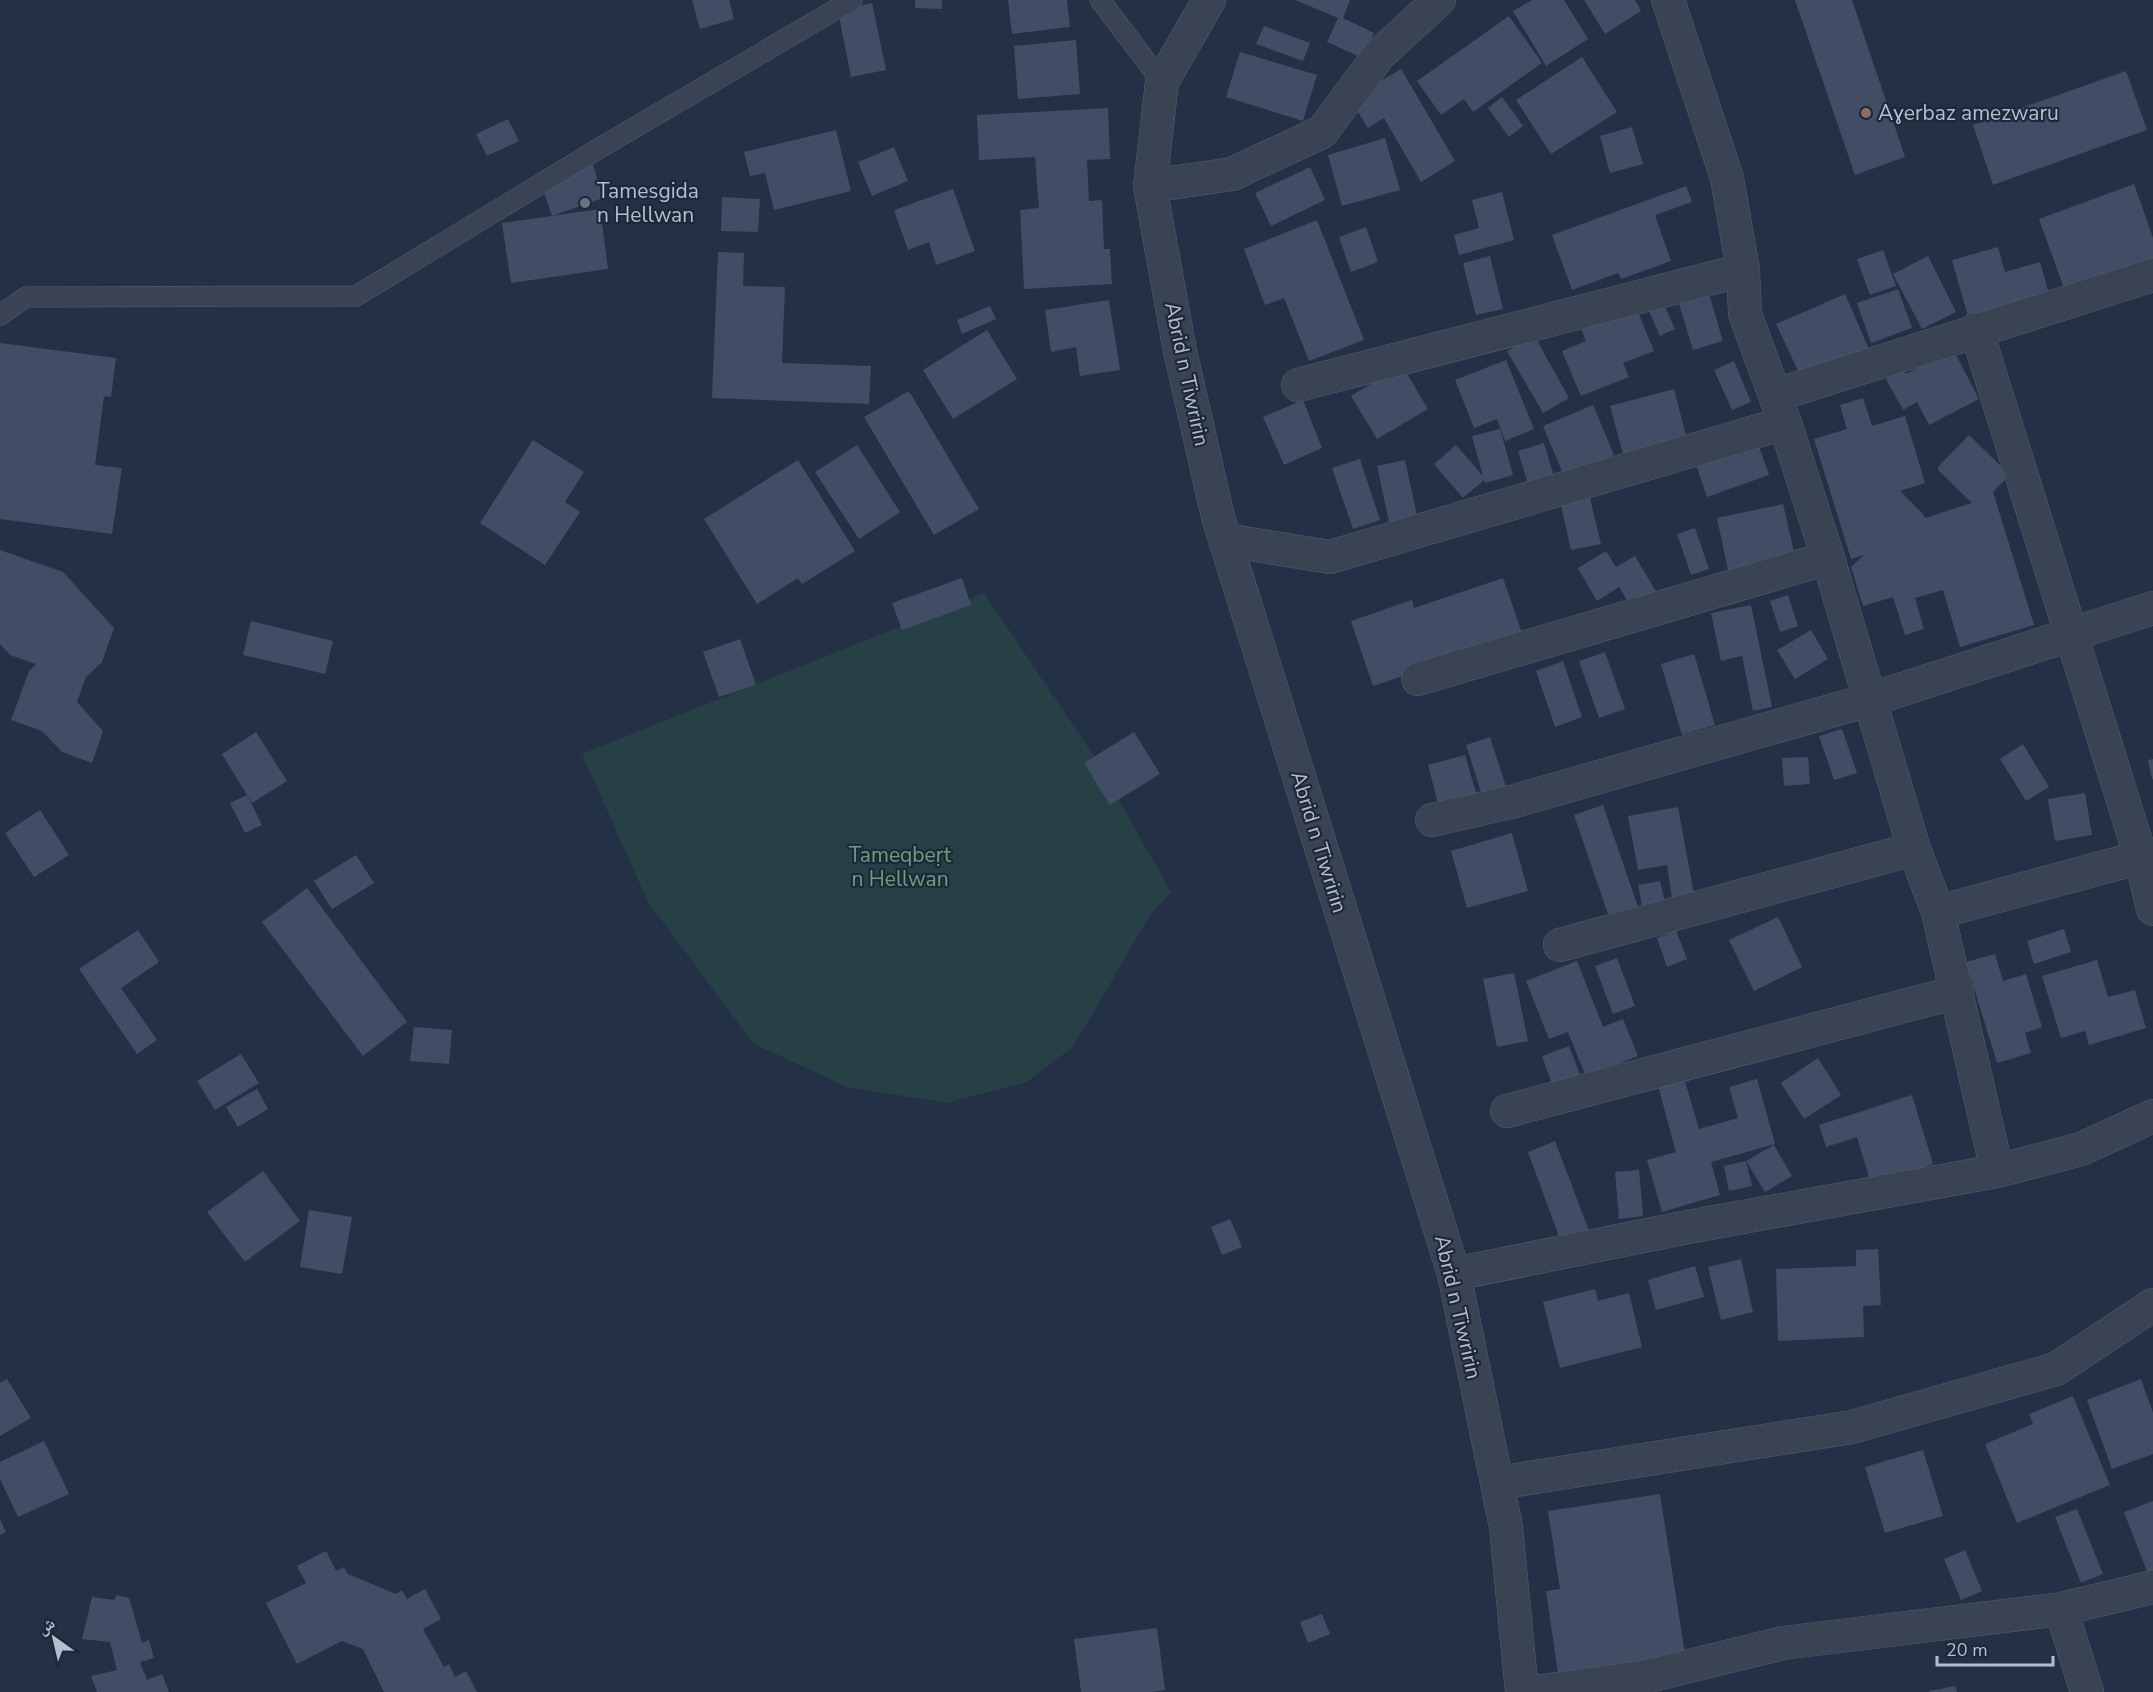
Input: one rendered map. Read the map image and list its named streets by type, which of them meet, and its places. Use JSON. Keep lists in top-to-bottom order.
{
  "streets": {
    "street": ["Abrid n Tiwririn"]
  },
  "parks": ["Tameqbeṛt n Hellwan"],
  "places": ["Aɣerbaz amezwaru", "Tamesgida n Hellwan"],
  "scale_bar": "20 m",
  "north": "top left"
}
